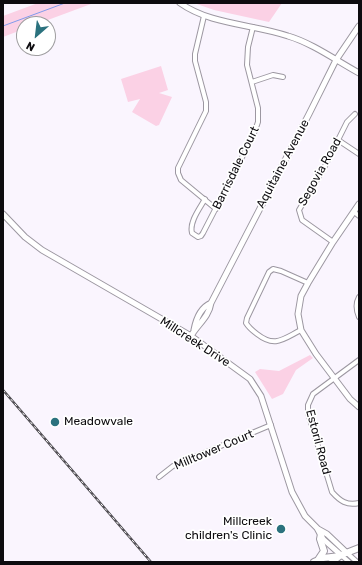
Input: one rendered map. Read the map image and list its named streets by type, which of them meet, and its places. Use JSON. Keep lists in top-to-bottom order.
{
  "streets": {
    "street": [
      "Aquitaine Avenue",
      "Barrisdale Court",
      "Segovia Road",
      "Millcreek Drive",
      "Estoril Road",
      "Milltower Court"
    ]
  },
  "crossings": [
    ["Aquitaine Avenue", "Millcreek Drive"],
    ["Millcreek Drive", "Milltower Court"]
  ],
  "places": ["Meadowvale", "Millcreek children's Clinic"],
  "north": "bottom left"
}
